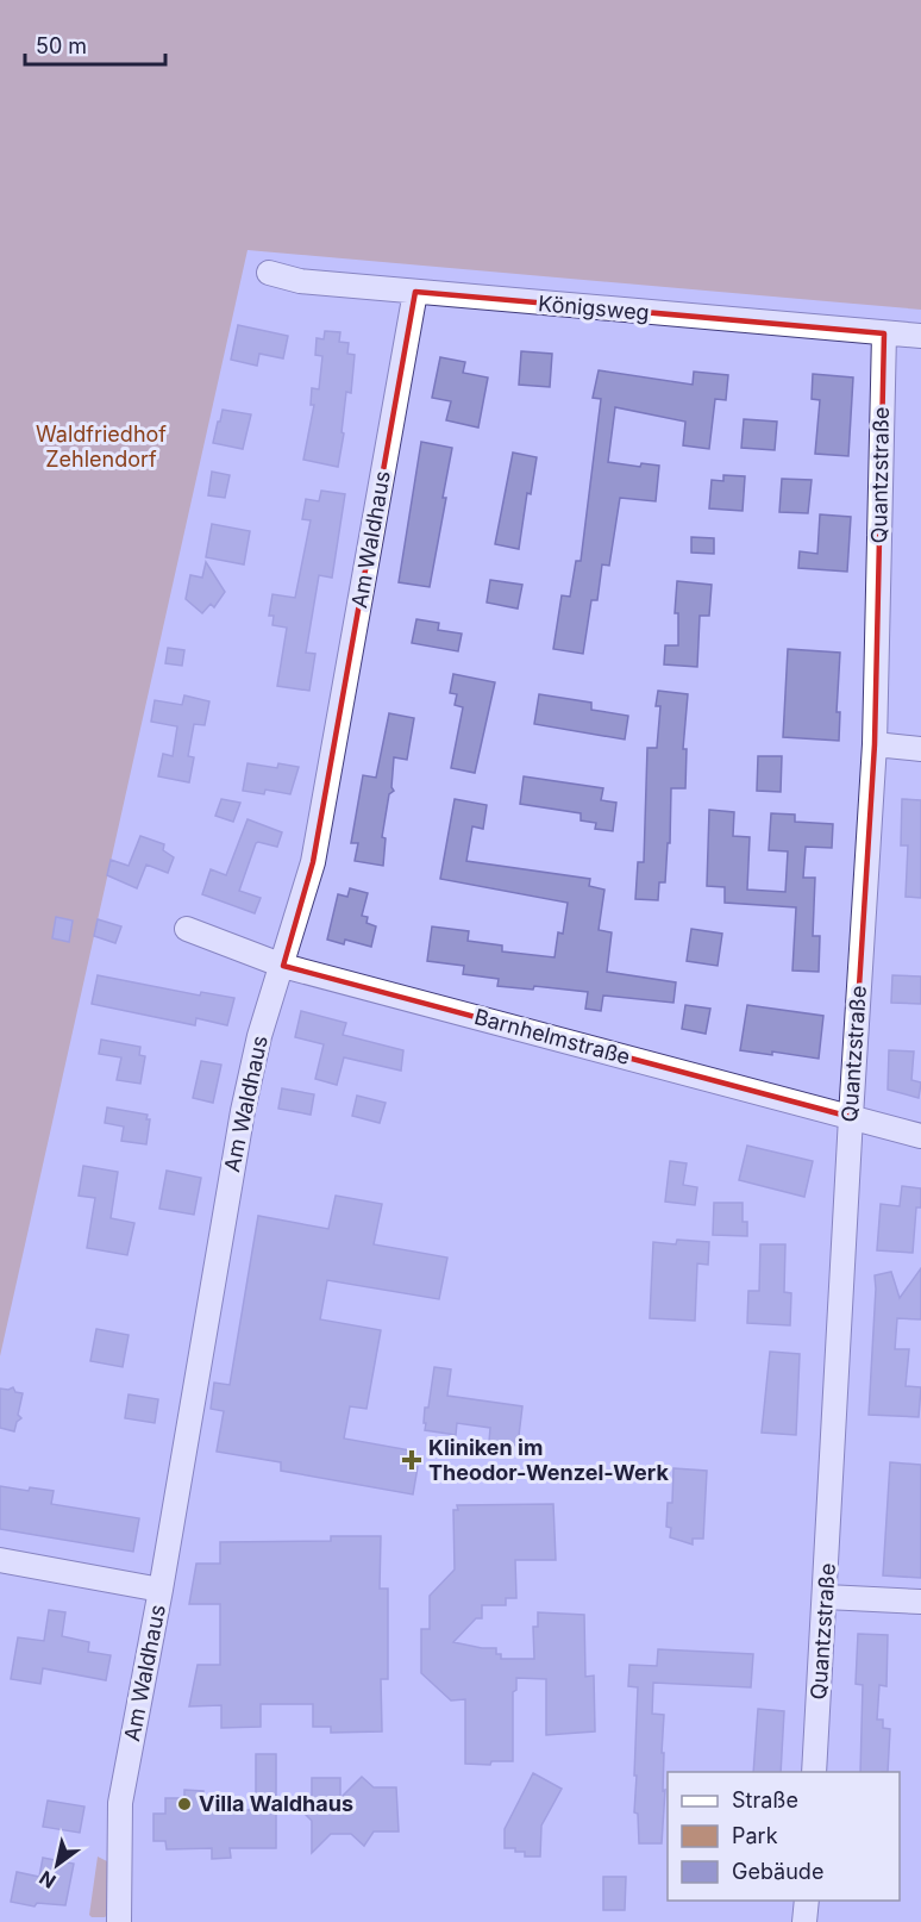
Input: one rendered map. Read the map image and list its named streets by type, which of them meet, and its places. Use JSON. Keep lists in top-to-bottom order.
{
  "streets": {
    "street": [
      "Königsweg",
      "Quantzstraße",
      "Am Waldhaus",
      "Barnhelmstraße"
    ]
  },
  "crossings": [
    ["Königsweg", "Quantzstraße"],
    ["Königsweg", "Am Waldhaus"],
    ["Quantzstraße", "Barnhelmstraße"],
    ["Am Waldhaus", "Barnhelmstraße"]
  ],
  "parks": ["Waldfriedhof Zehlendorf"],
  "places": {
    "health": ["Kliniken im Theodor-Wenzel-Werk"],
    "other": ["Villa Waldhaus"]
  },
  "legend": ["Straße", "Park", "Gebäude"],
  "scale_bar": "50 m",
  "north": "bottom left"
}
